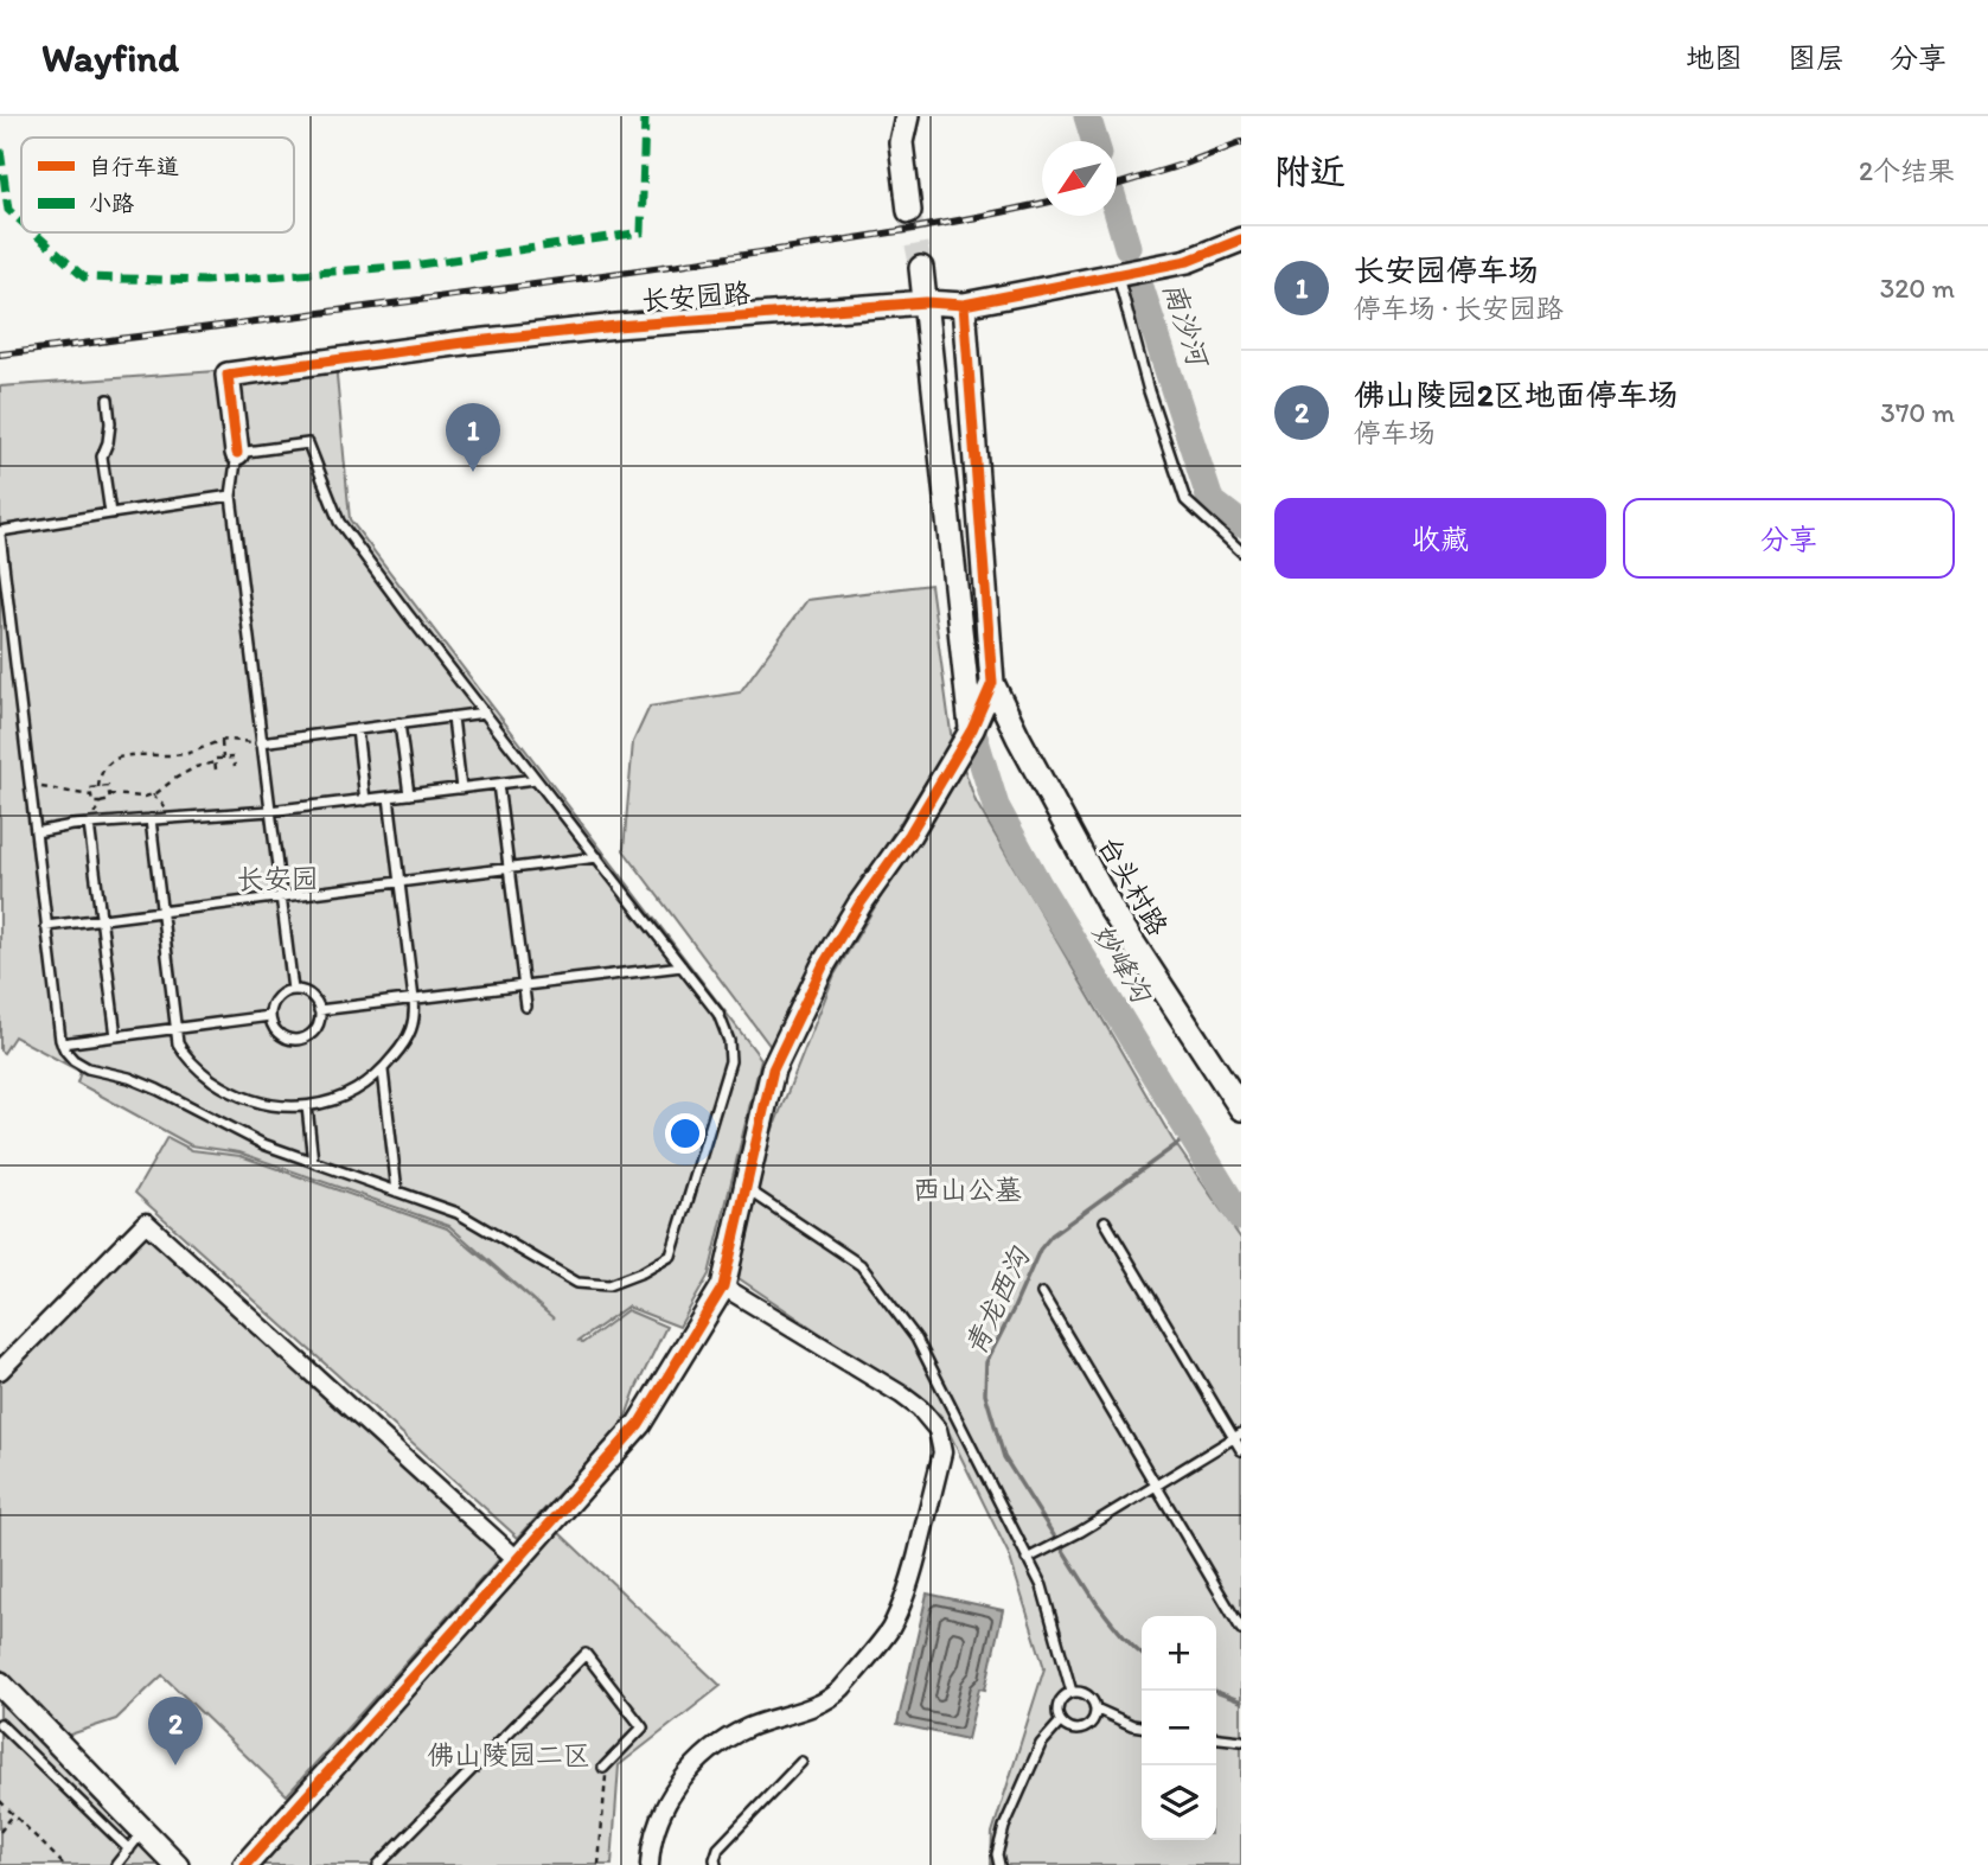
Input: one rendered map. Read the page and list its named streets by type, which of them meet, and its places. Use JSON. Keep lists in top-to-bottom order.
{
  "streets": {
    "street": ["长安园路", "台头村路"]
  },
  "water": ["南沙河", "妙峰沟", "青龙西沟"],
  "parks": ["长安园", "西山公墓", "佛山陵园二区"],
  "legend": ["自行车道", "小路"],
  "north": "bottom left",
  "page": {
    "header": "Wayfind",
    "nav": ["地图", "图层", "分享"],
    "heading": ["附近", "2个结果"],
    "list": [
      {
        "mark": "1",
        "name": "长安园停车场",
        "note": "停车场 · 长安园路",
        "value": "320 m"
      },
      {
        "mark": "2",
        "name": "佛山陵园2区地面停车场",
        "note": "停车场",
        "value": "370 m"
      }
    ],
    "pins": ["1", "2"],
    "buttons": ["收藏", "分享"],
    "map_buttons": ["+", "−"]
  }
}
